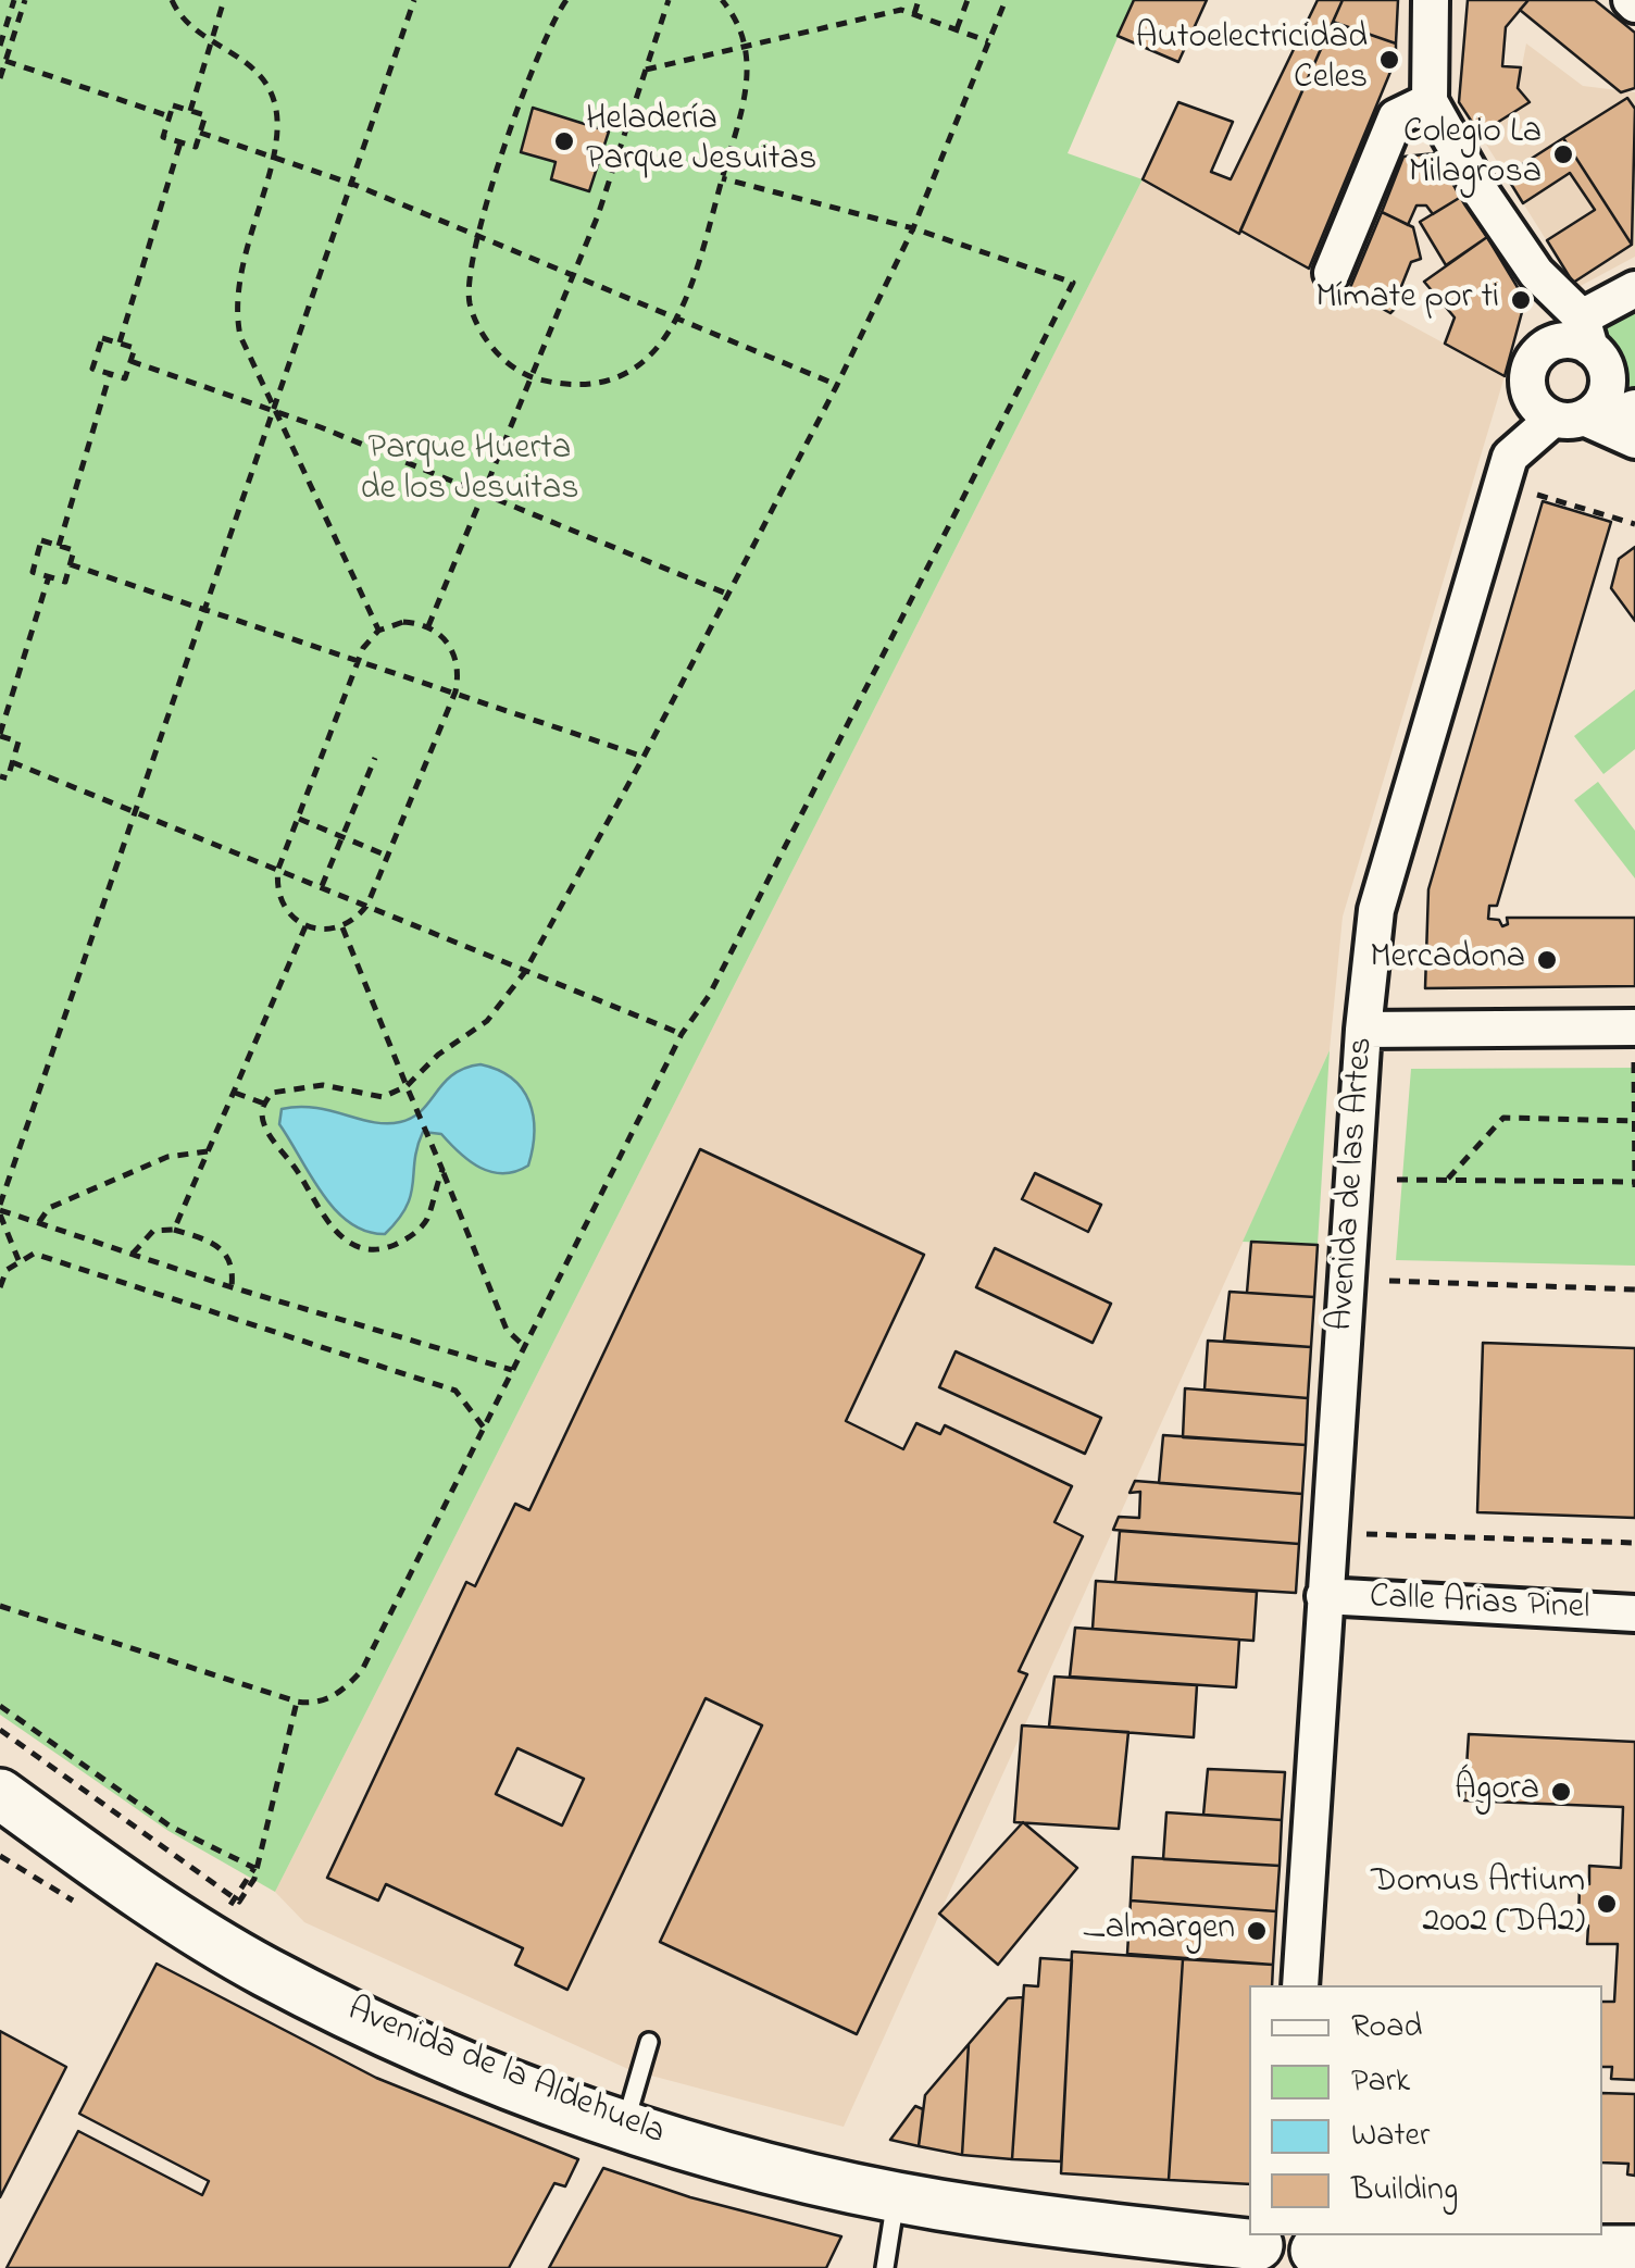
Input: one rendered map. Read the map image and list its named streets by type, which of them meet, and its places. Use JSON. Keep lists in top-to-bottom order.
{
  "streets": {
    "main road": ["Avenida de la Aldehuela"],
    "street": ["Avenida de las Artes", "Calle Arias Pinel"]
  },
  "crossings": [
    ["Avenida de las Artes", "Calle Arias Pinel"]
  ],
  "parks": ["Parque Huerta de los Jesuitas"],
  "places": [
    "Autoelectricidad Celes",
    "Heladería Parque Jesuitas",
    "Colegio La Milagrosa",
    "Mímate por ti",
    "Mercadona",
    "Ágora",
    "Domus Artium 2002 (DA2)",
    "_almargen"
  ],
  "legend": [
    "Road",
    "Park",
    "Water",
    "Building"
  ]
}
